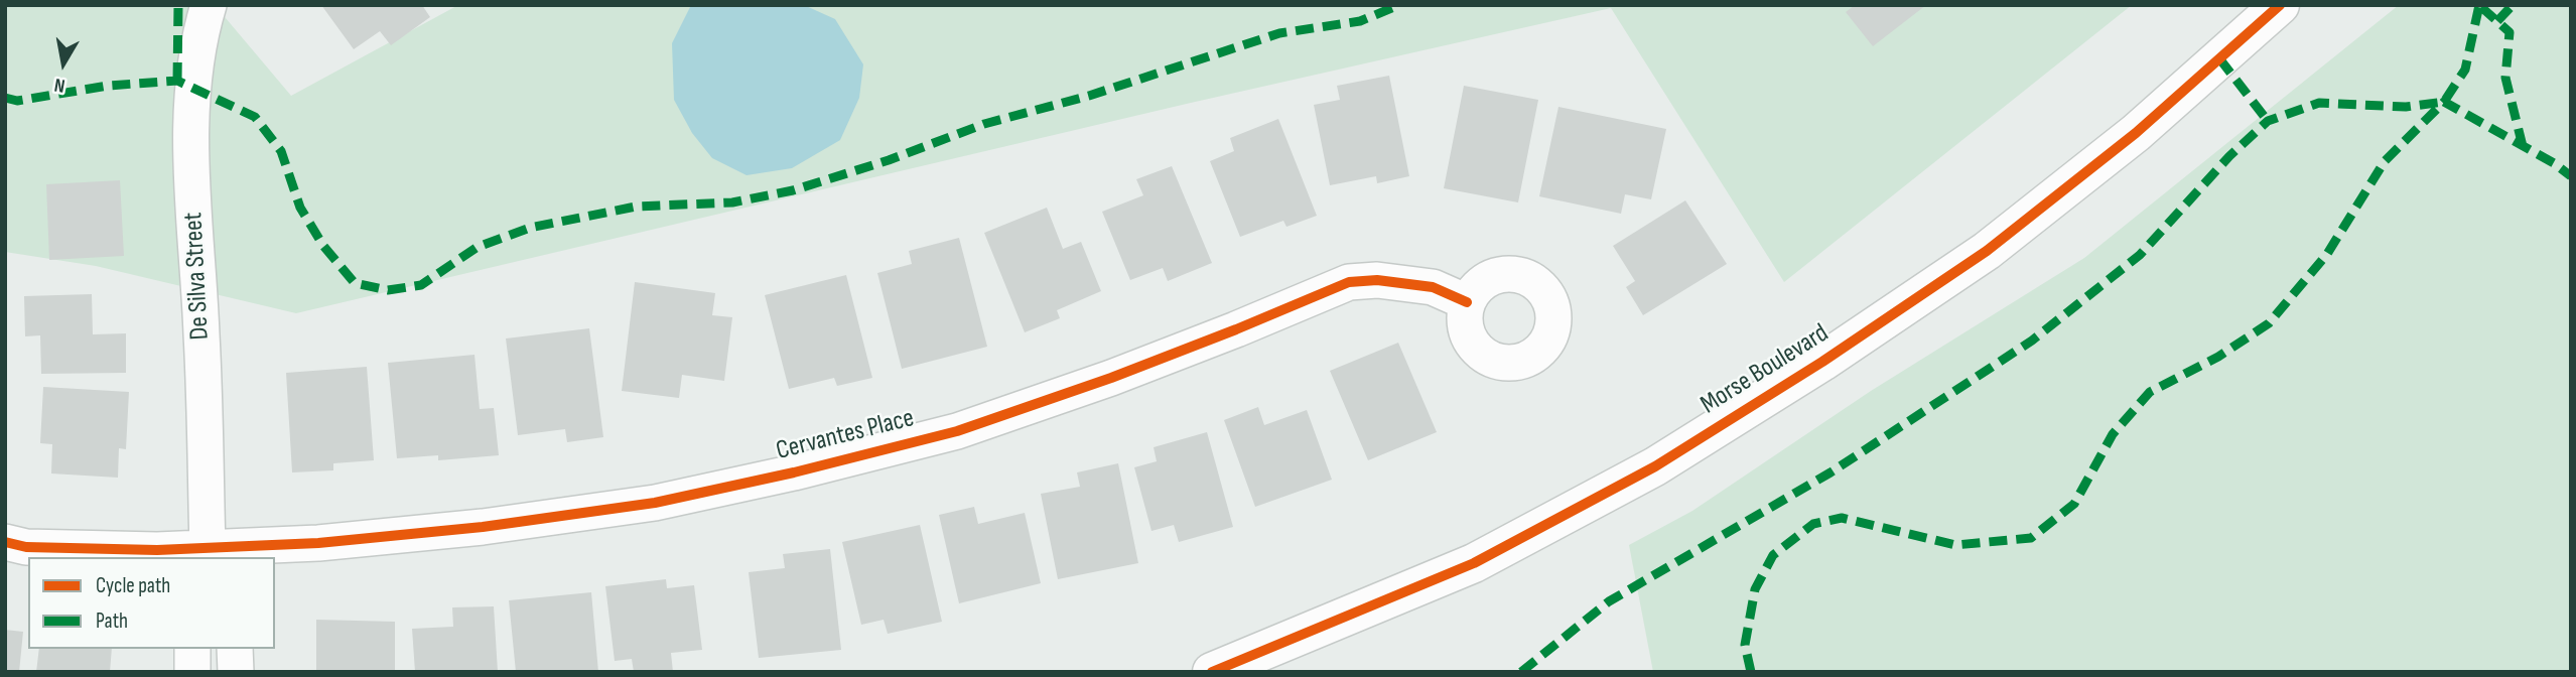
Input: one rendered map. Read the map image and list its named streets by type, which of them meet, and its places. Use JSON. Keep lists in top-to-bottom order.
{
  "streets": {
    "street": ["De Silva Street", "Morse Boulevard", "Cervantes Place"]
  },
  "crossings": [
    ["De Silva Street", "Cervantes Place"]
  ],
  "legend": ["Cycle path", "Path"],
  "north": "bottom"
}
